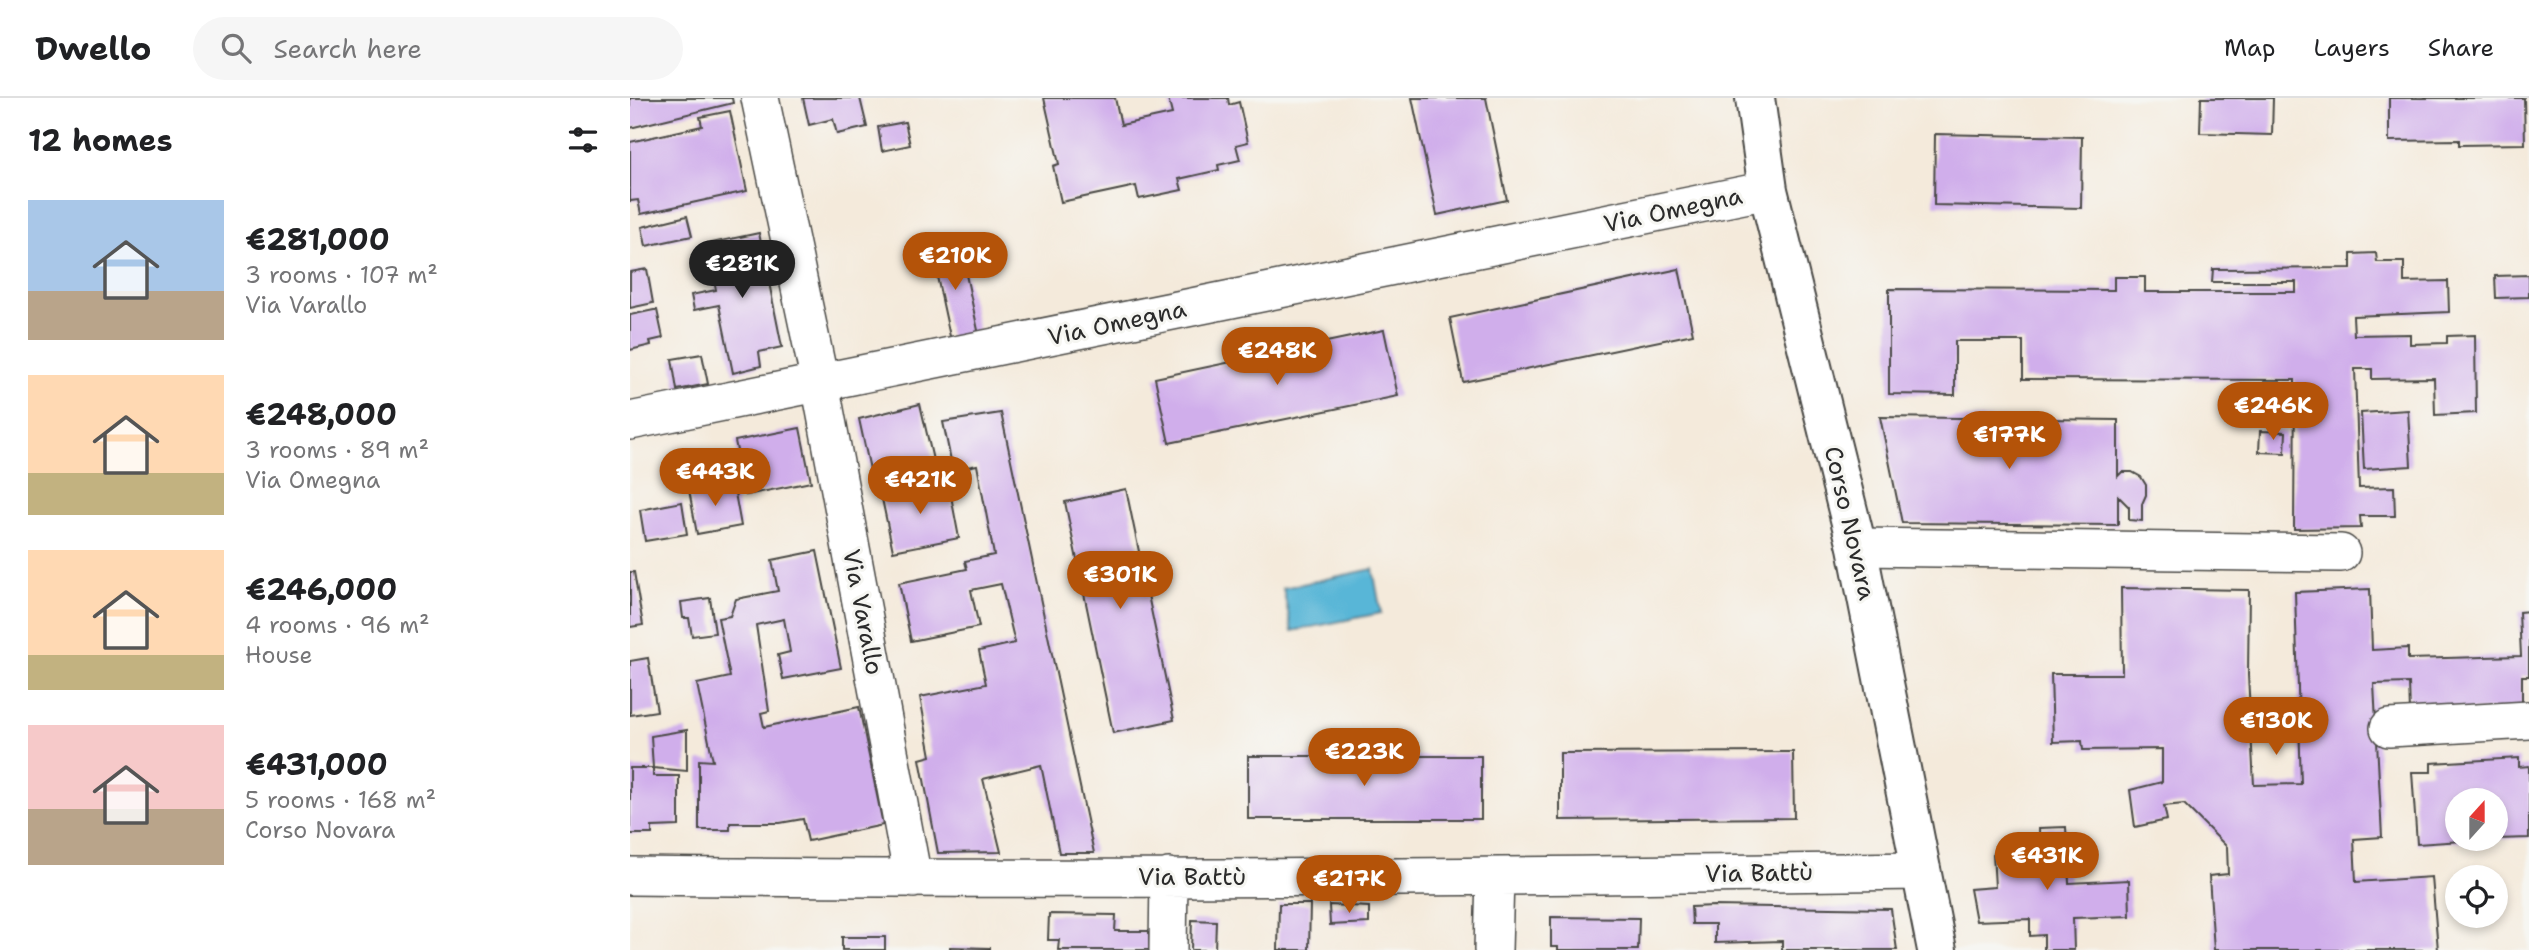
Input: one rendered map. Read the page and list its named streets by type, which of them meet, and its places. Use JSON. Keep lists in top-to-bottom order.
{
  "streets": {
    "main road": ["Corso Novara"],
    "street": ["Via Omegna", "Via Varallo", "Via Battù"]
  },
  "crossings": [
    ["Via Omegna", "Corso Novara"],
    ["Via Omegna", "Via Varallo"],
    ["Corso Novara", "Via Battù"],
    ["Via Varallo", "Via Battù"]
  ],
  "north": "top",
  "page": {
    "header": "Dwello",
    "search": "Search here",
    "nav": ["Map", "Layers", "Share"],
    "heading": "12 homes",
    "list": [
      {
        "name": "€281,000",
        "note": "3 rooms · 107 m² · Via Varallo"
      },
      {
        "name": "€248,000",
        "note": "3 rooms · 89 m² · Via Omegna"
      },
      {
        "name": "€246,000",
        "note": "4 rooms · 96 m² · House"
      },
      {
        "name": "€431,000",
        "note": "5 rooms · 168 m² · Corso Novara"
      }
    ],
    "price": [
      "€210K",
      "€281K",
      "€248K",
      "€246K",
      "€177K",
      "€443K",
      "€421K",
      "€301K",
      "€130K",
      "€223K",
      "€431K",
      "€217K"
    ]
  }
}
